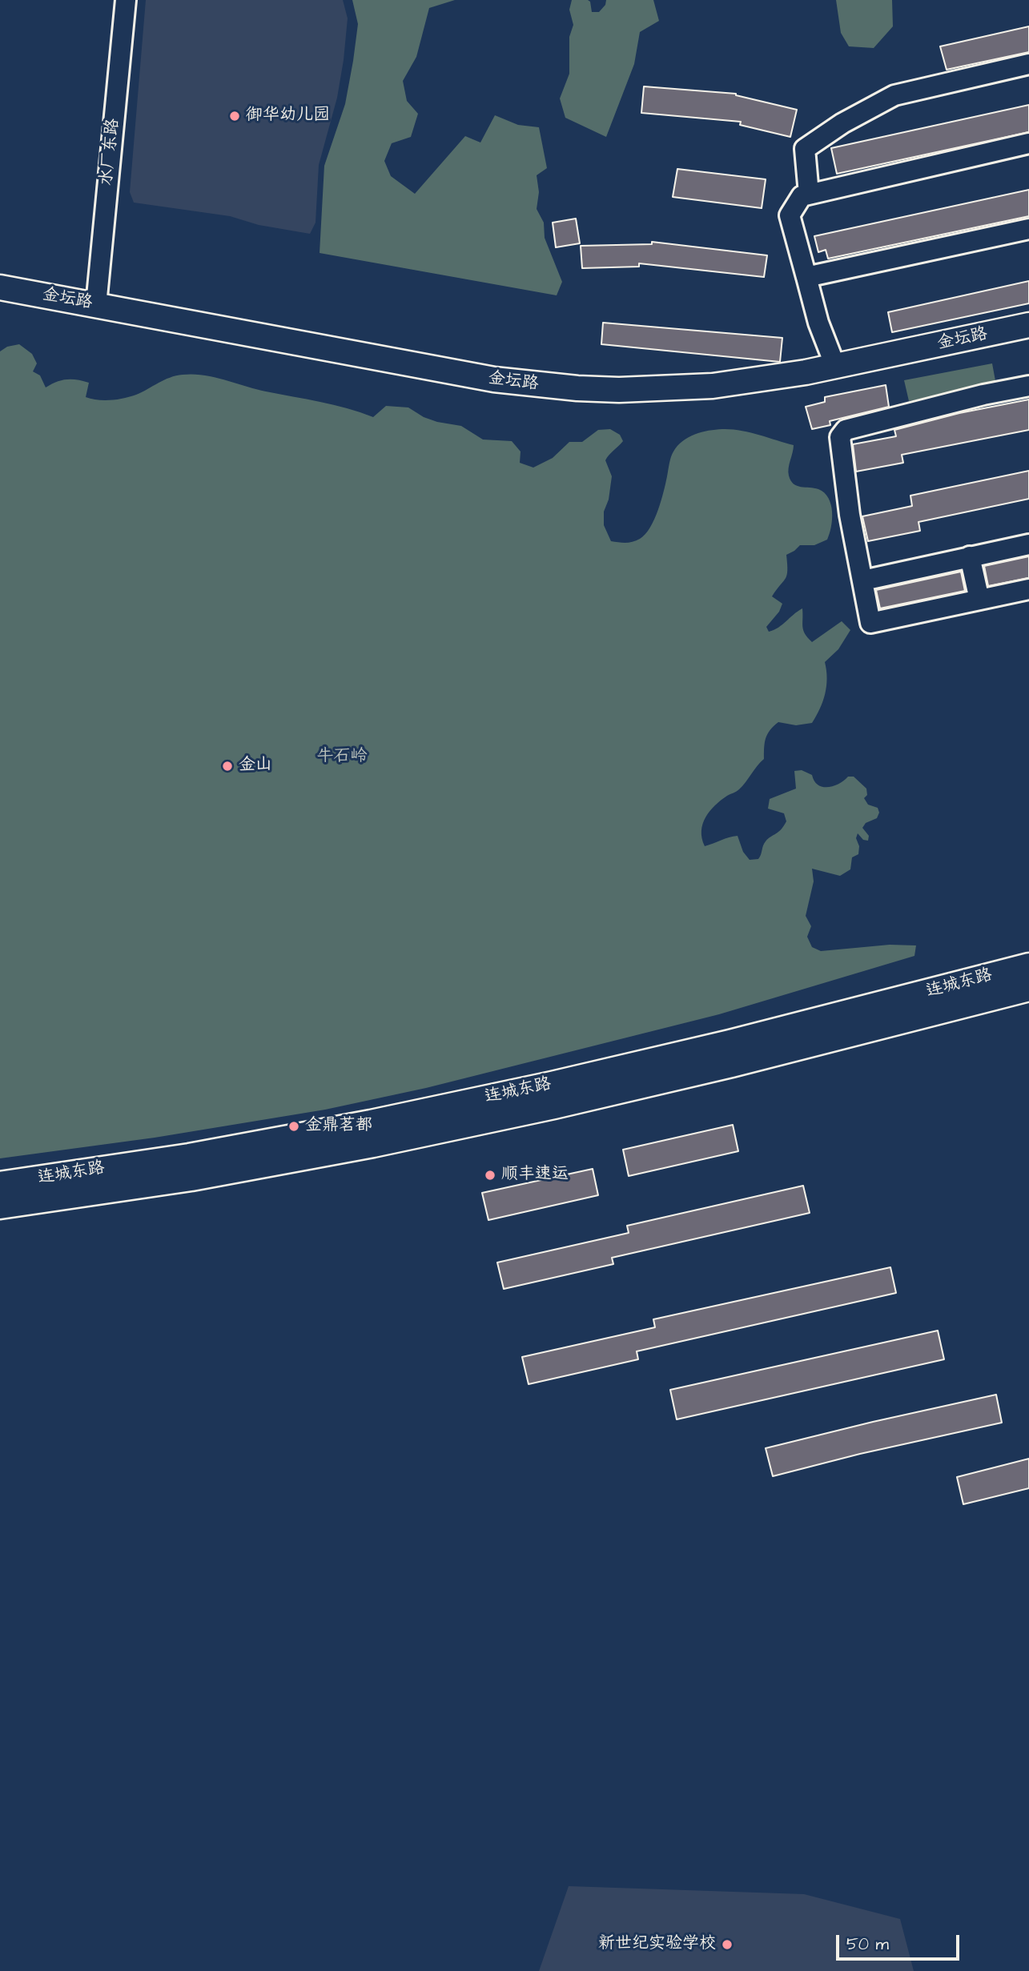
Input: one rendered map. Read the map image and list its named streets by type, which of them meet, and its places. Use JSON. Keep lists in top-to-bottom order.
{
  "streets": {
    "main road": ["金坛路", "连城东路"],
    "street": ["水厂东路"]
  },
  "crossings": [
    ["水厂东路", "金坛路"]
  ],
  "parks": ["牛石岭"],
  "places": [
    "御华幼儿园",
    "金山",
    "金鼎茗都",
    "顺丰速运",
    "新世纪实验学校"
  ],
  "scale_bar": "50 m"
}
